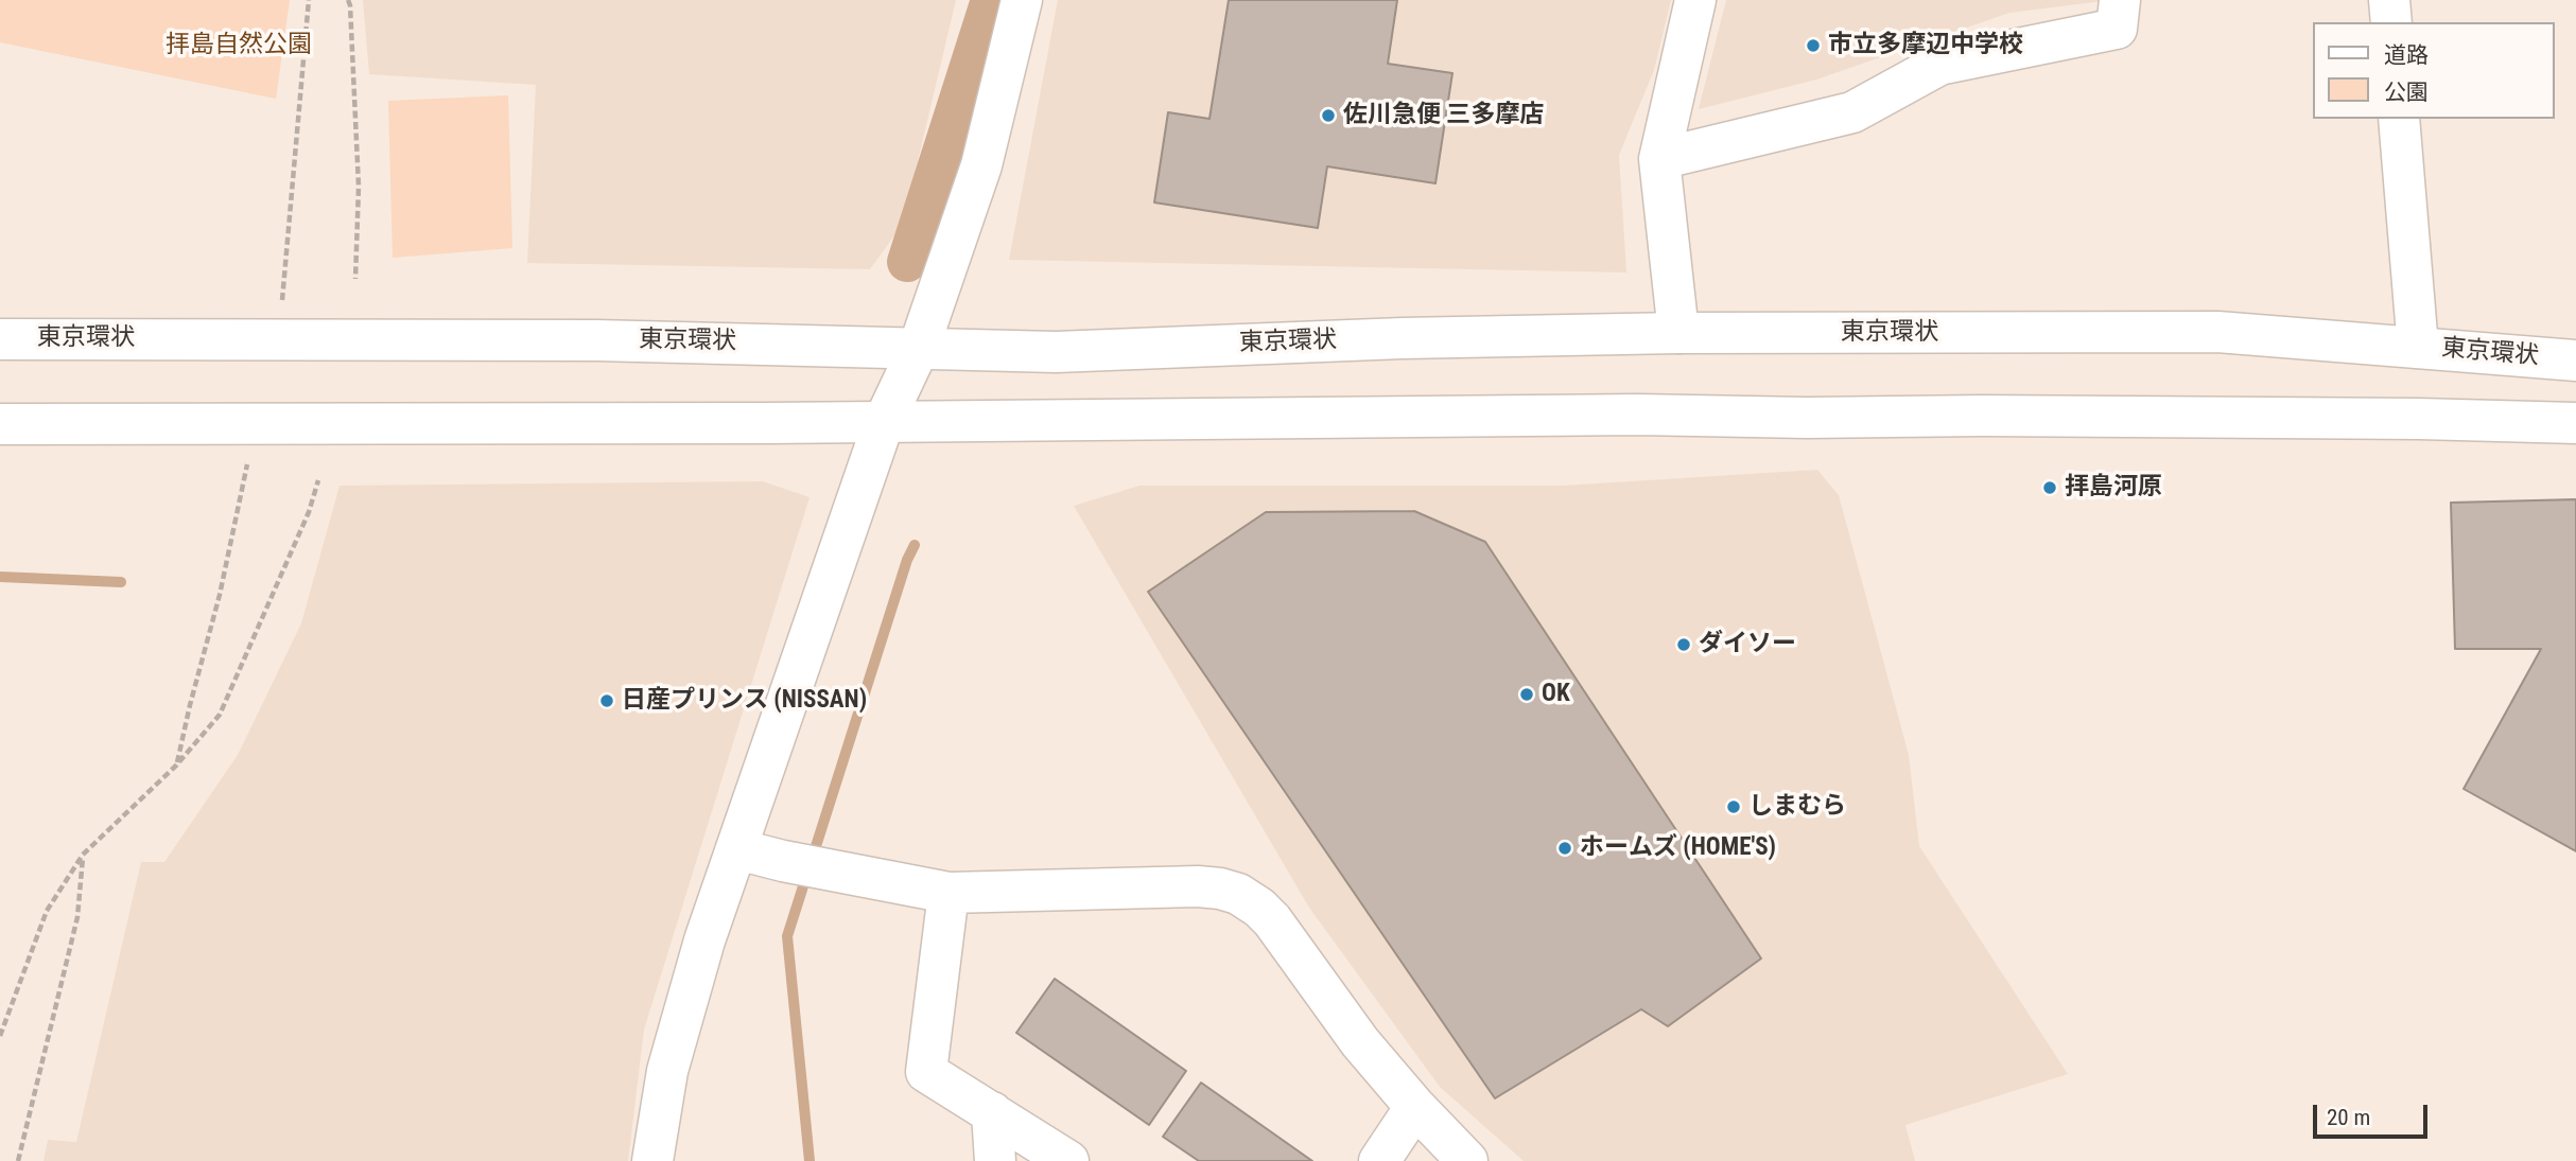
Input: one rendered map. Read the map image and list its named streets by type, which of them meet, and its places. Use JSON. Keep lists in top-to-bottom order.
{
  "streets": {
    "main road": ["東京環状"]
  },
  "parks": ["拝島自然公園"],
  "places": [
    "市立多摩辺中学校",
    "佐川急便 三多摩店",
    "拝島河原",
    "ダイソー",
    "OK",
    "日産プリンス (NISSAN)",
    "しまむら",
    "ホームズ (HOME'S)"
  ],
  "legend": ["道路", "公園"],
  "scale_bar": "20 m"
}
